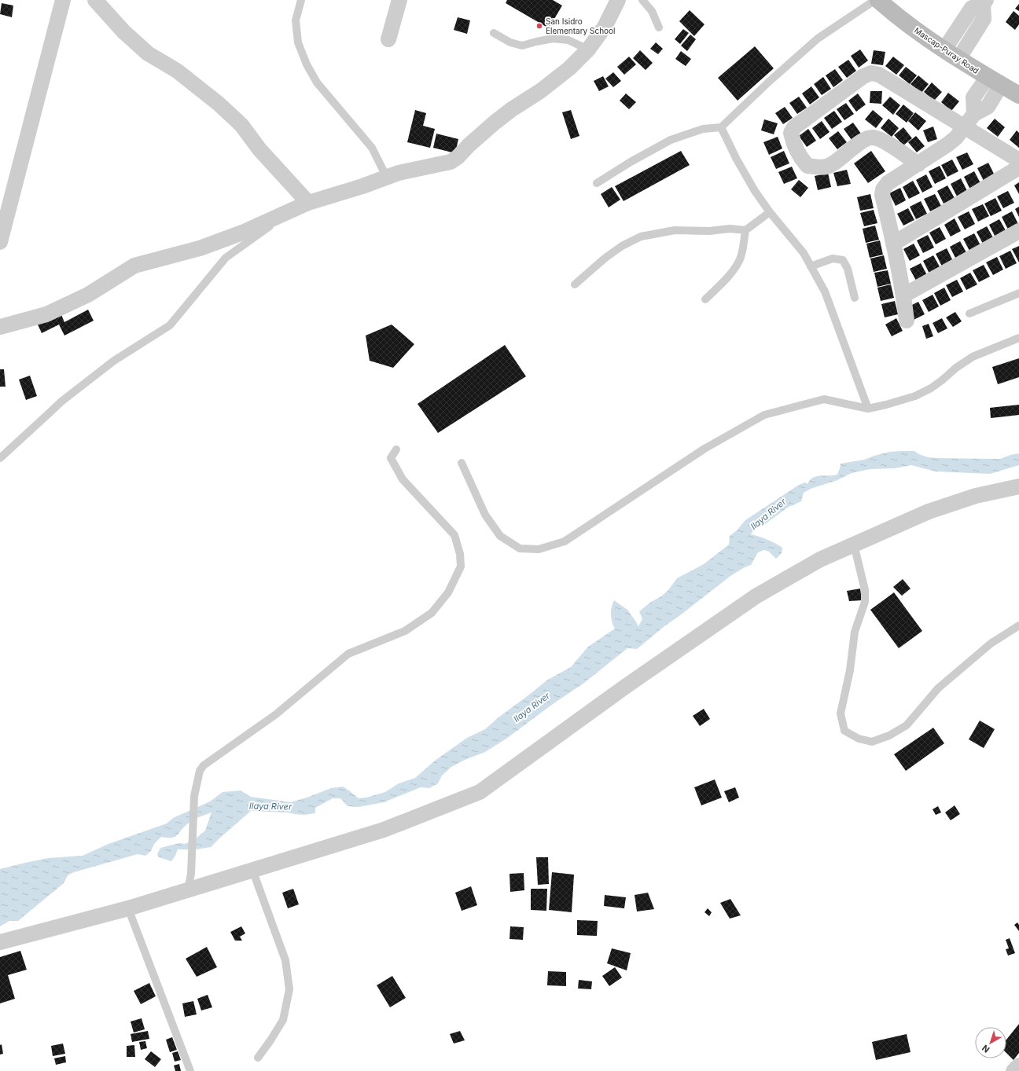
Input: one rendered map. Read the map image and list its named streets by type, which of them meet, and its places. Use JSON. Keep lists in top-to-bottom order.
{
  "streets": {
    "street": ["Mascap-Puray Road"]
  },
  "water": ["Ilaya River"],
  "places": ["San Isidro Elementary School"],
  "north": "bottom left"
}
